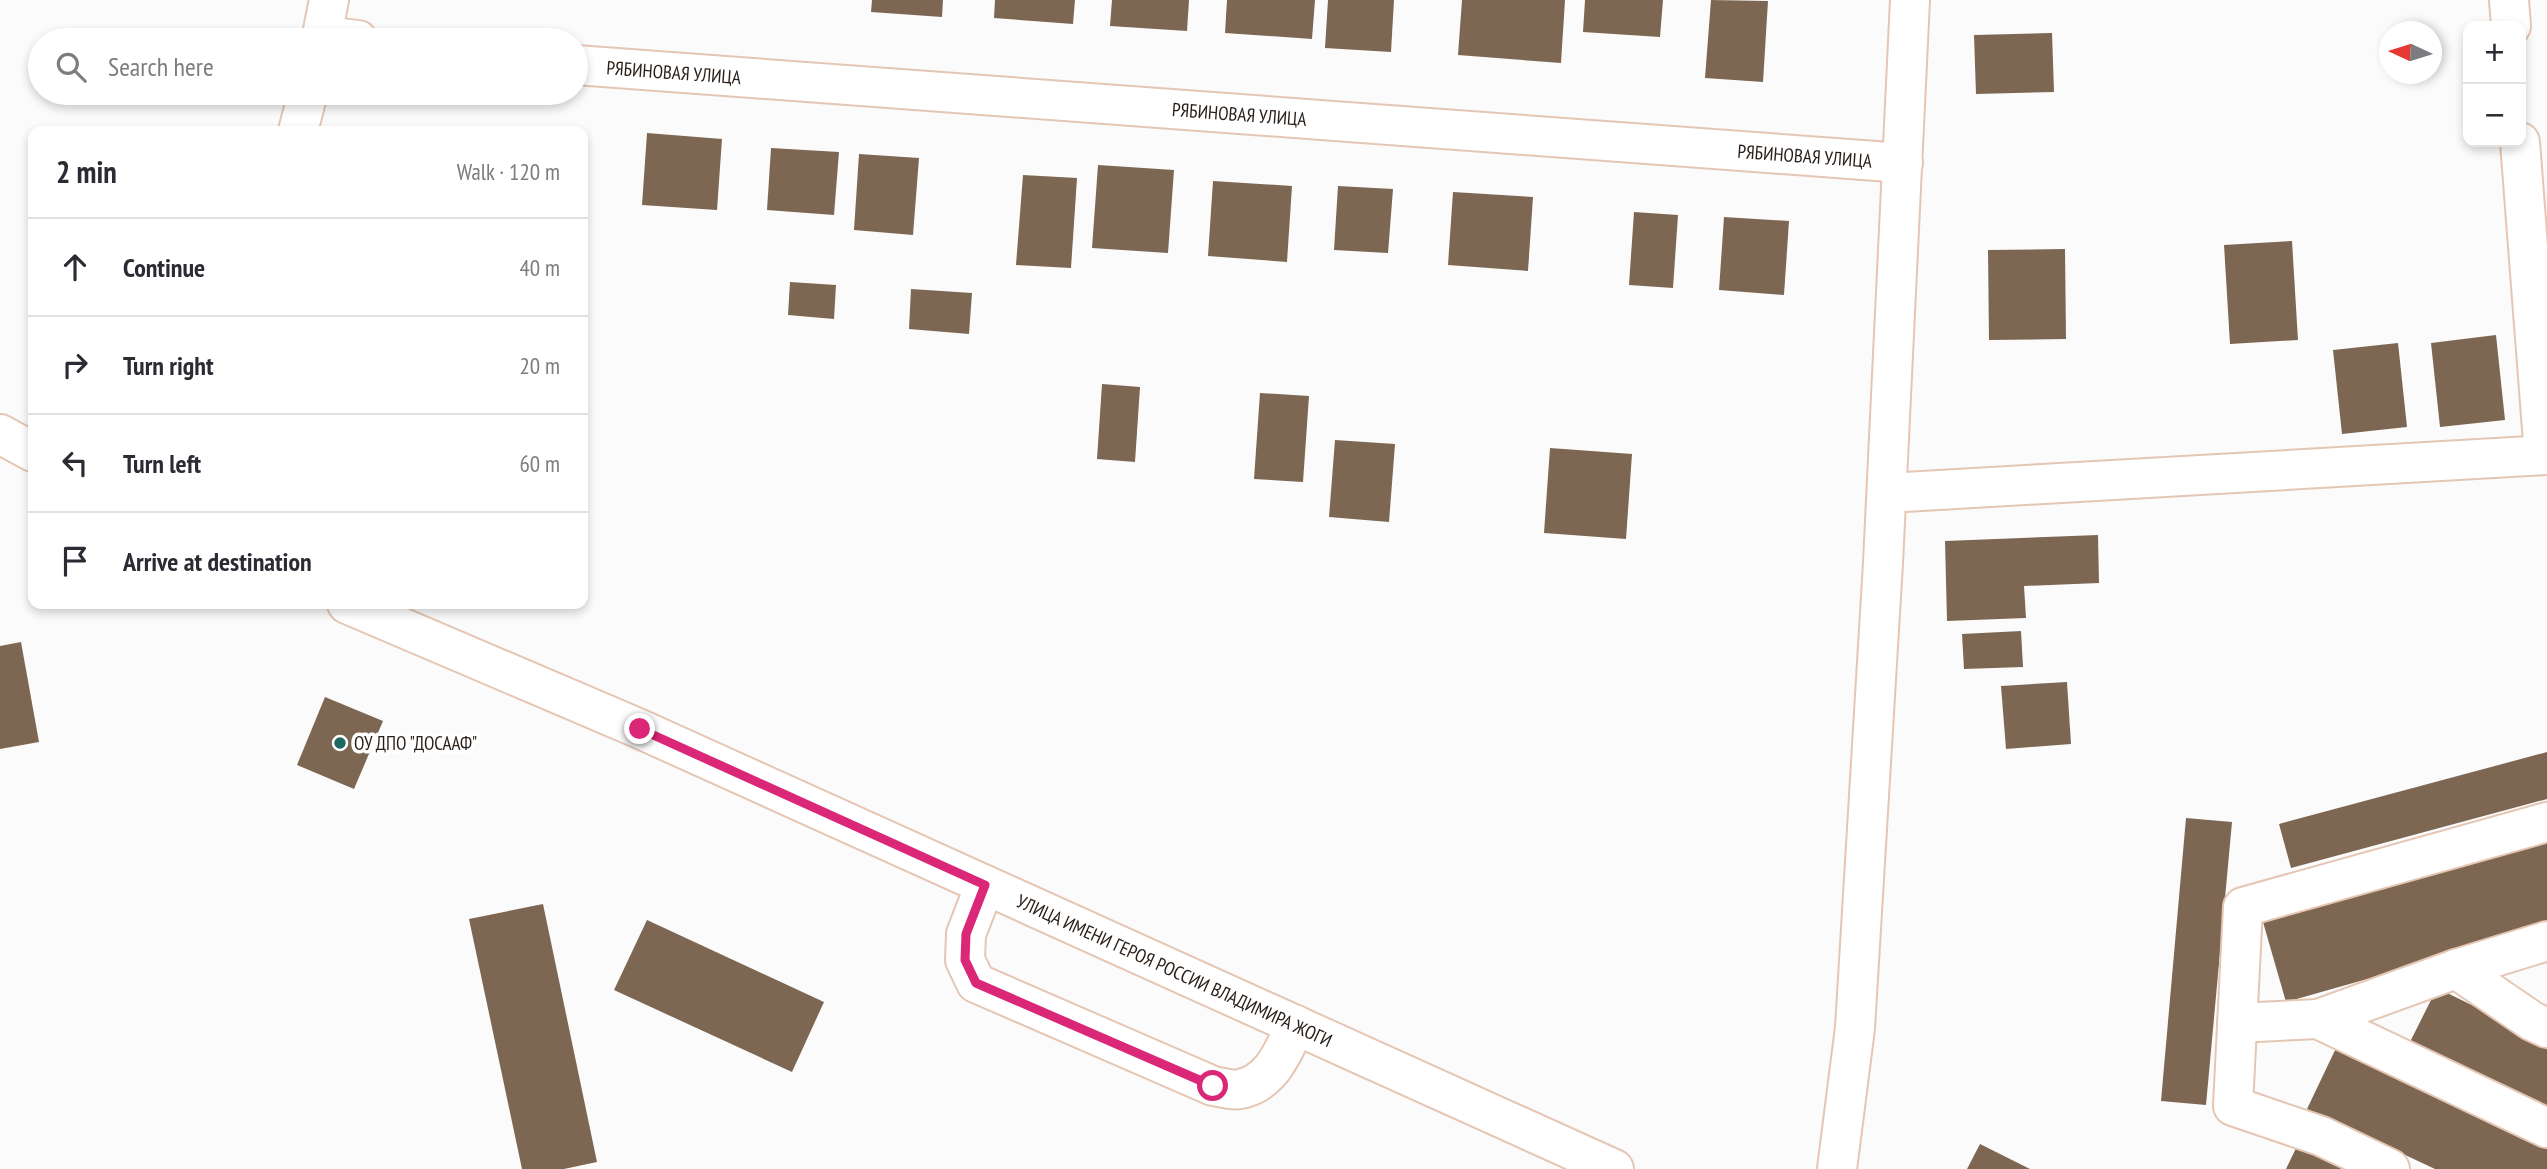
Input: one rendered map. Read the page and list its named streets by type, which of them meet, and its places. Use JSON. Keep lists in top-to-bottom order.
{
  "streets": {
    "street": ["РЯБИНОВАЯ УЛИЦА", "УЛИЦА ИМЕНИ ГЕРОЯ РОССИИ ВЛАДИМИРА ЖОГИ"]
  },
  "places": ["ОУ ДПО \"ДОСААФ\""],
  "north": "left",
  "page": {
    "map_buttons": ["+", "−"],
    "search": "Search here",
    "heading": ["2 min", "Walk · 120 m"],
    "list": [
      ["Continue", "40 m"],
      ["Turn right", "20 m"],
      ["Turn left", "60 m"],
      "Arrive at destination"
    ]
  }
}
